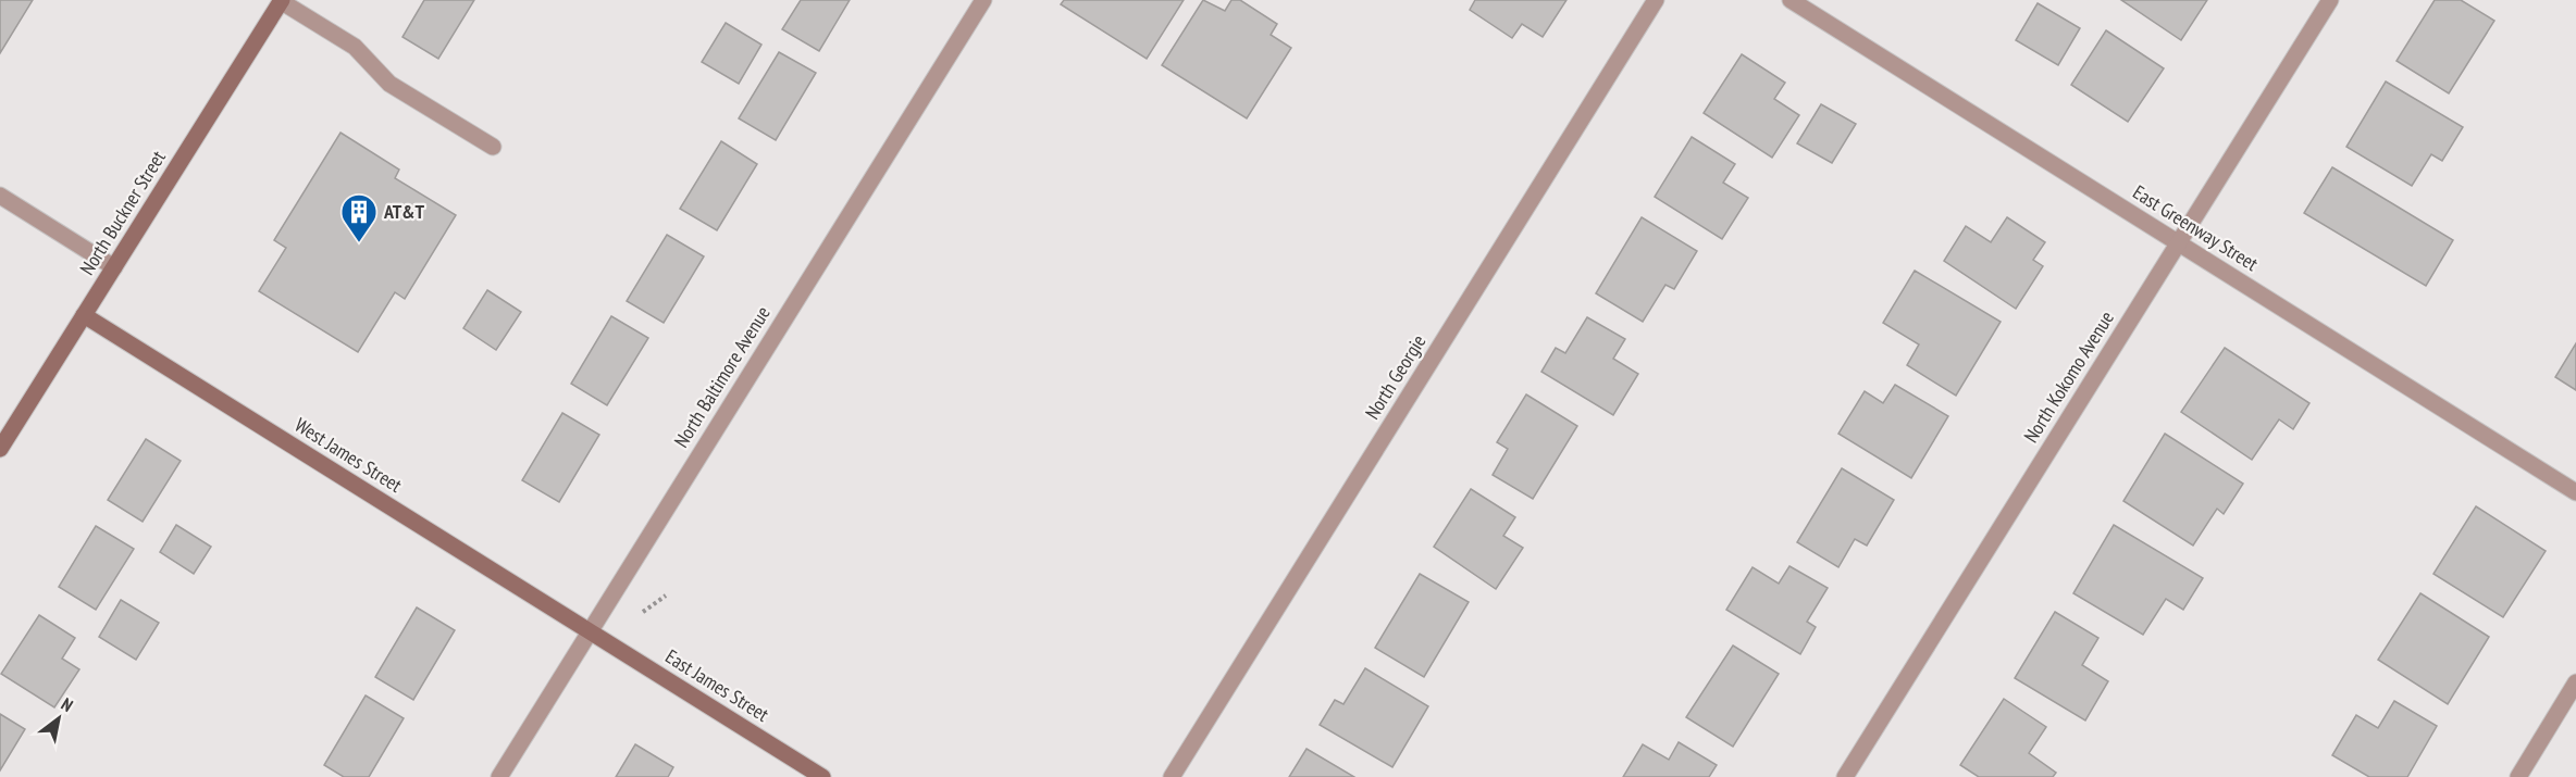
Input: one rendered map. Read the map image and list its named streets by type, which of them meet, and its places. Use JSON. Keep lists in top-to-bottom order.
{
  "streets": {
    "street": [
      "North Buckner Street",
      "East Greenway Street",
      "North Baltimore Avenue",
      "North Georgie",
      "North Kokomo Avenue",
      "West James Street",
      "East James Street"
    ]
  },
  "crossings": [
    ["North Buckner Street", "West James Street"],
    ["East Greenway Street", "North Kokomo Avenue"],
    ["North Baltimore Avenue", "West James Street"],
    ["North Baltimore Avenue", "East James Street"],
    ["West James Street", "East James Street"]
  ],
  "places": {
    "building": ["AT&T"]
  },
  "north": "top right"
}
